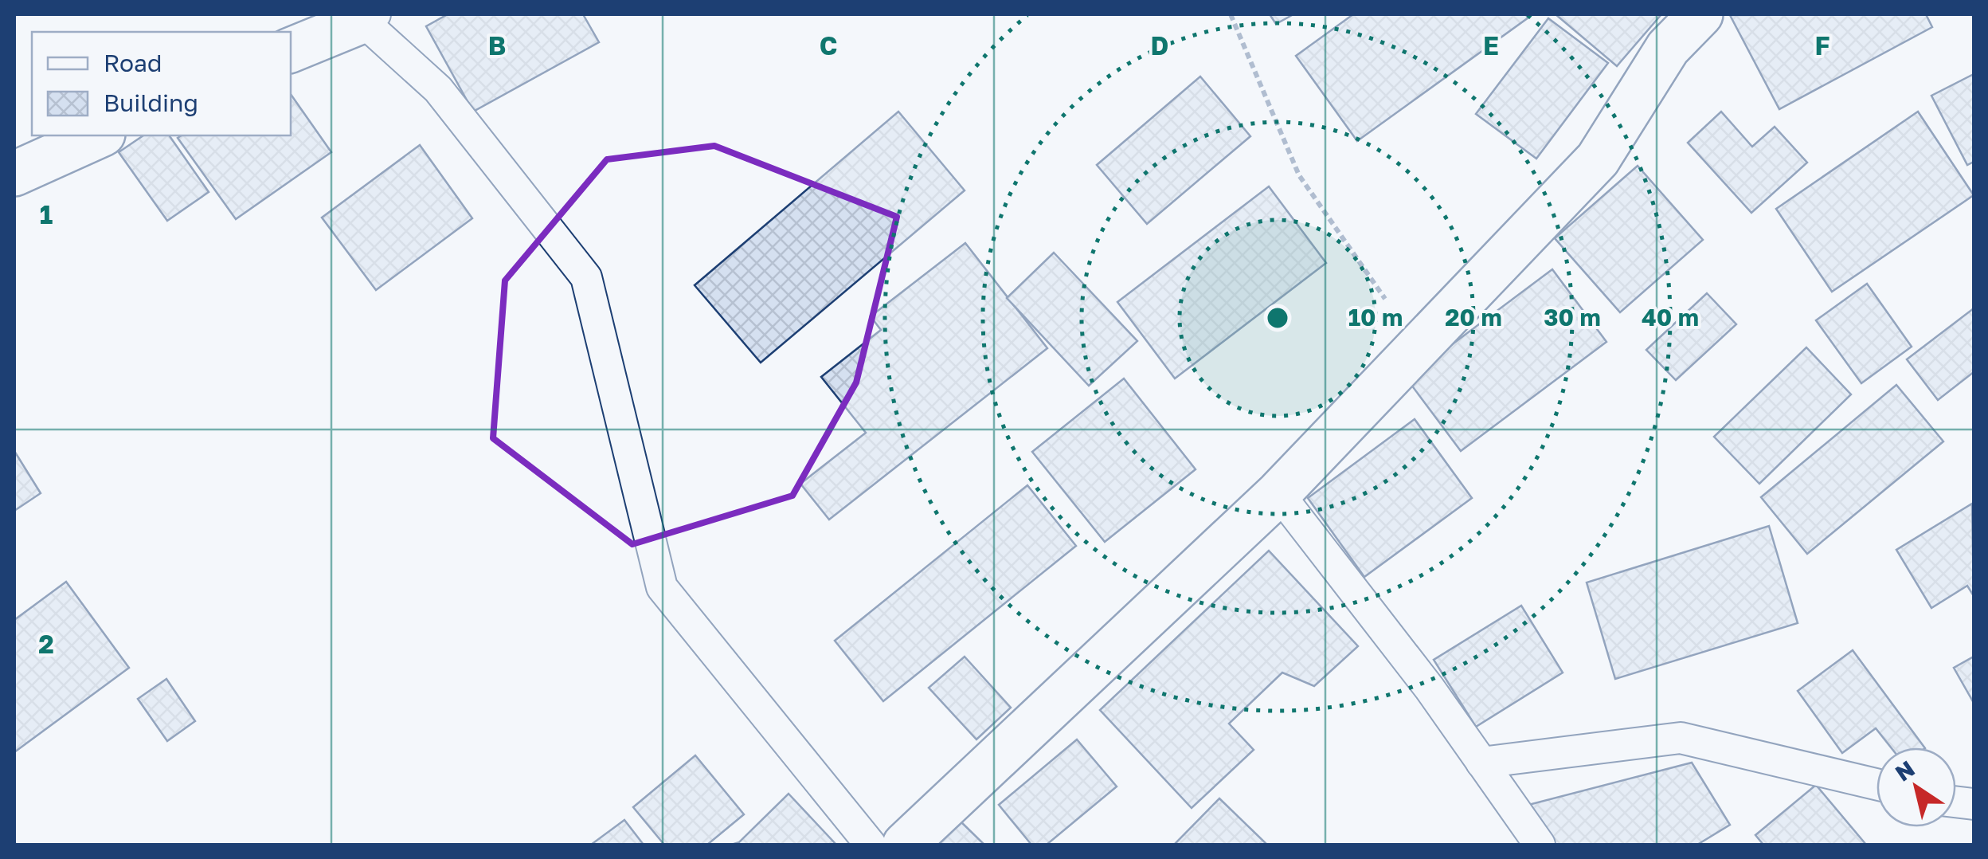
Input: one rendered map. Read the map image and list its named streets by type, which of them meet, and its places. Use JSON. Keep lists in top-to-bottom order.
{
  "legend": ["Road", "Building"],
  "north": "top left",
  "grid": {
    "columns": [
      "B",
      "C",
      "D",
      "E",
      "F"
    ],
    "rows": ["1", "2"]
  },
  "rings": [
    "10 m",
    "20 m",
    "30 m",
    "40 m"
  ]
}
